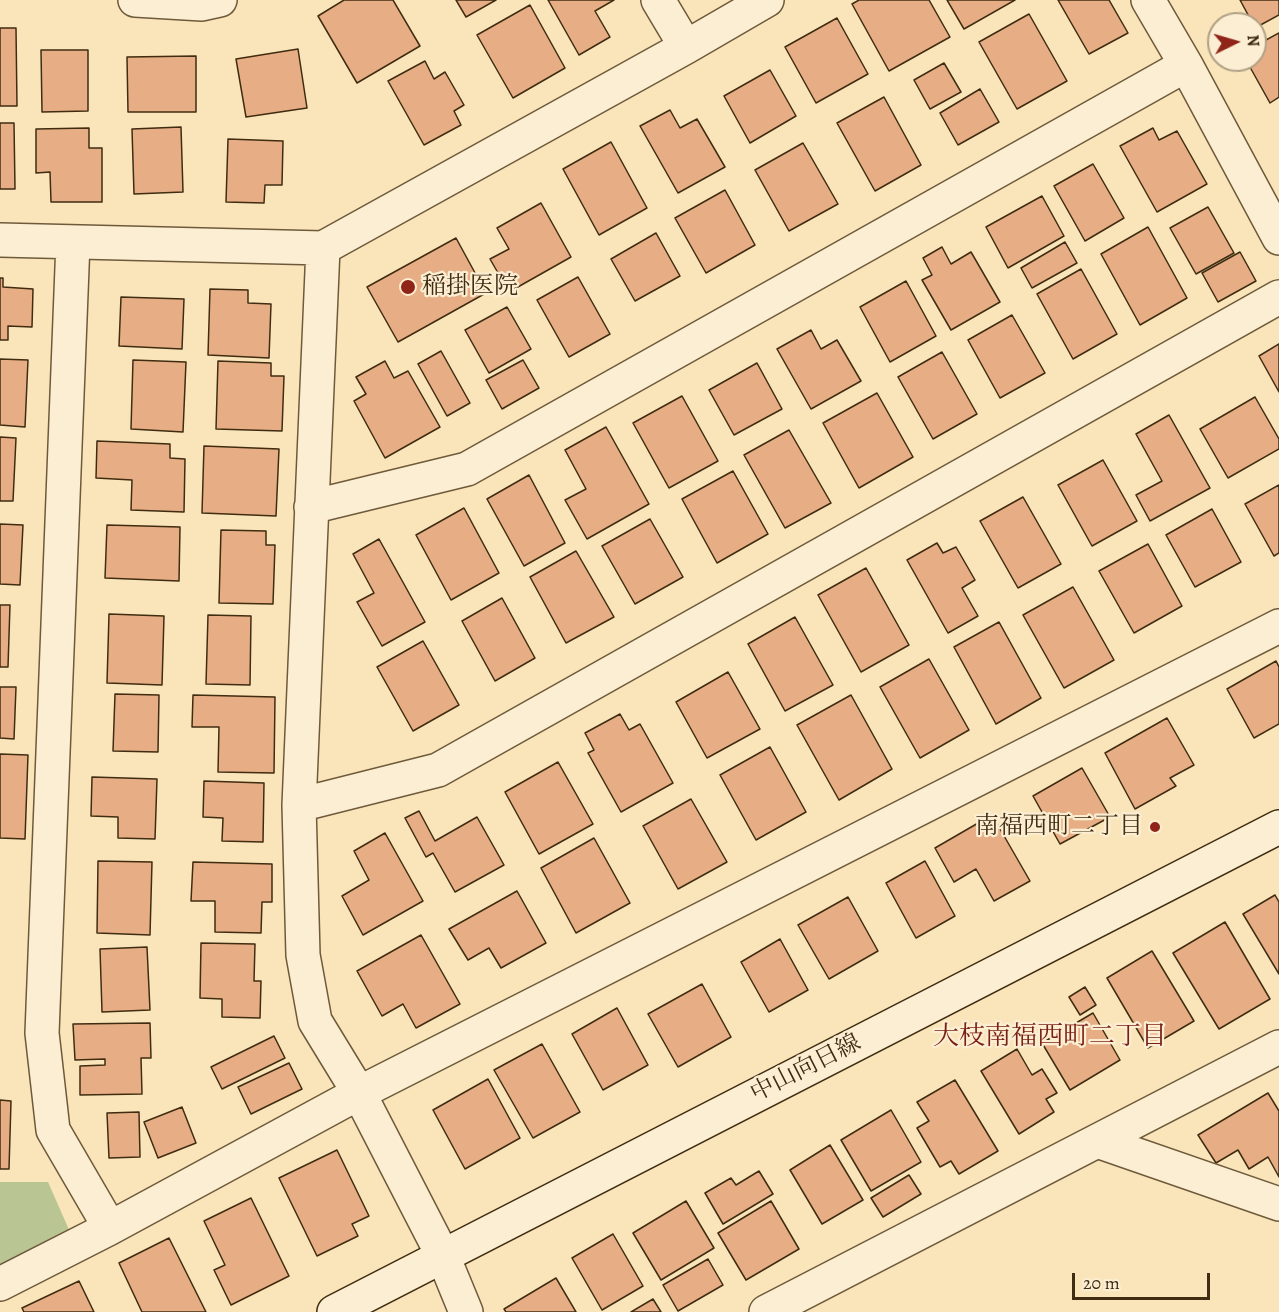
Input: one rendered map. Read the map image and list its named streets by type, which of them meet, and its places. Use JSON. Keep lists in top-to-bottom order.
{
  "streets": {
    "street": ["中山向日線"]
  },
  "districts": ["大枝南福西町二丁目"],
  "places": ["稲掛医院", "南福西町二丁目"],
  "scale_bar": "20 m",
  "north": "right"
}
